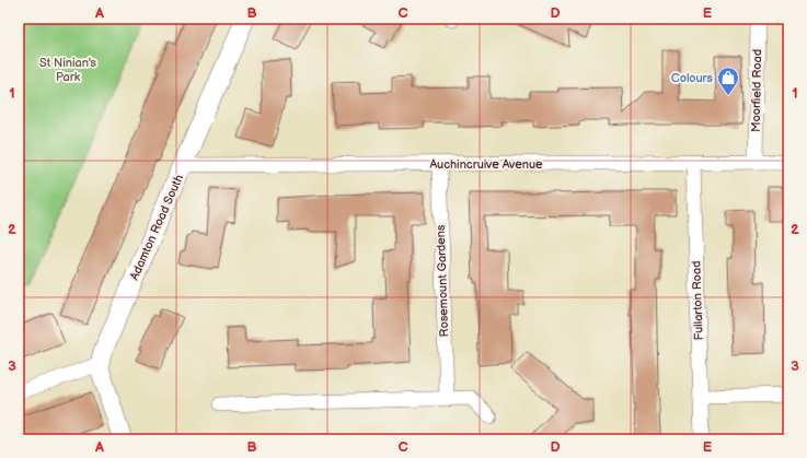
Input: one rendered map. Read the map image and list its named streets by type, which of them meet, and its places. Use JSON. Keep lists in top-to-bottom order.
{
  "streets": {
    "street": [
      "Moorfield Road",
      "Auchincruive Avenue",
      "Adamton Road South",
      "Rosemount Gardens",
      "Fullarton Road"
    ]
  },
  "crossings": [
    ["Moorfield Road", "Auchincruive Avenue"],
    ["Auchincruive Avenue", "Adamton Road South"],
    ["Auchincruive Avenue", "Rosemount Gardens"],
    ["Auchincruive Avenue", "Fullarton Road"]
  ],
  "parks": ["St Ninian's Park"],
  "places": {
    "shop": ["Colours"]
  },
  "grid": {
    "columns": [
      "A",
      "B",
      "C",
      "D",
      "E"
    ],
    "rows": ["1", "2", "3"]
  }
}
